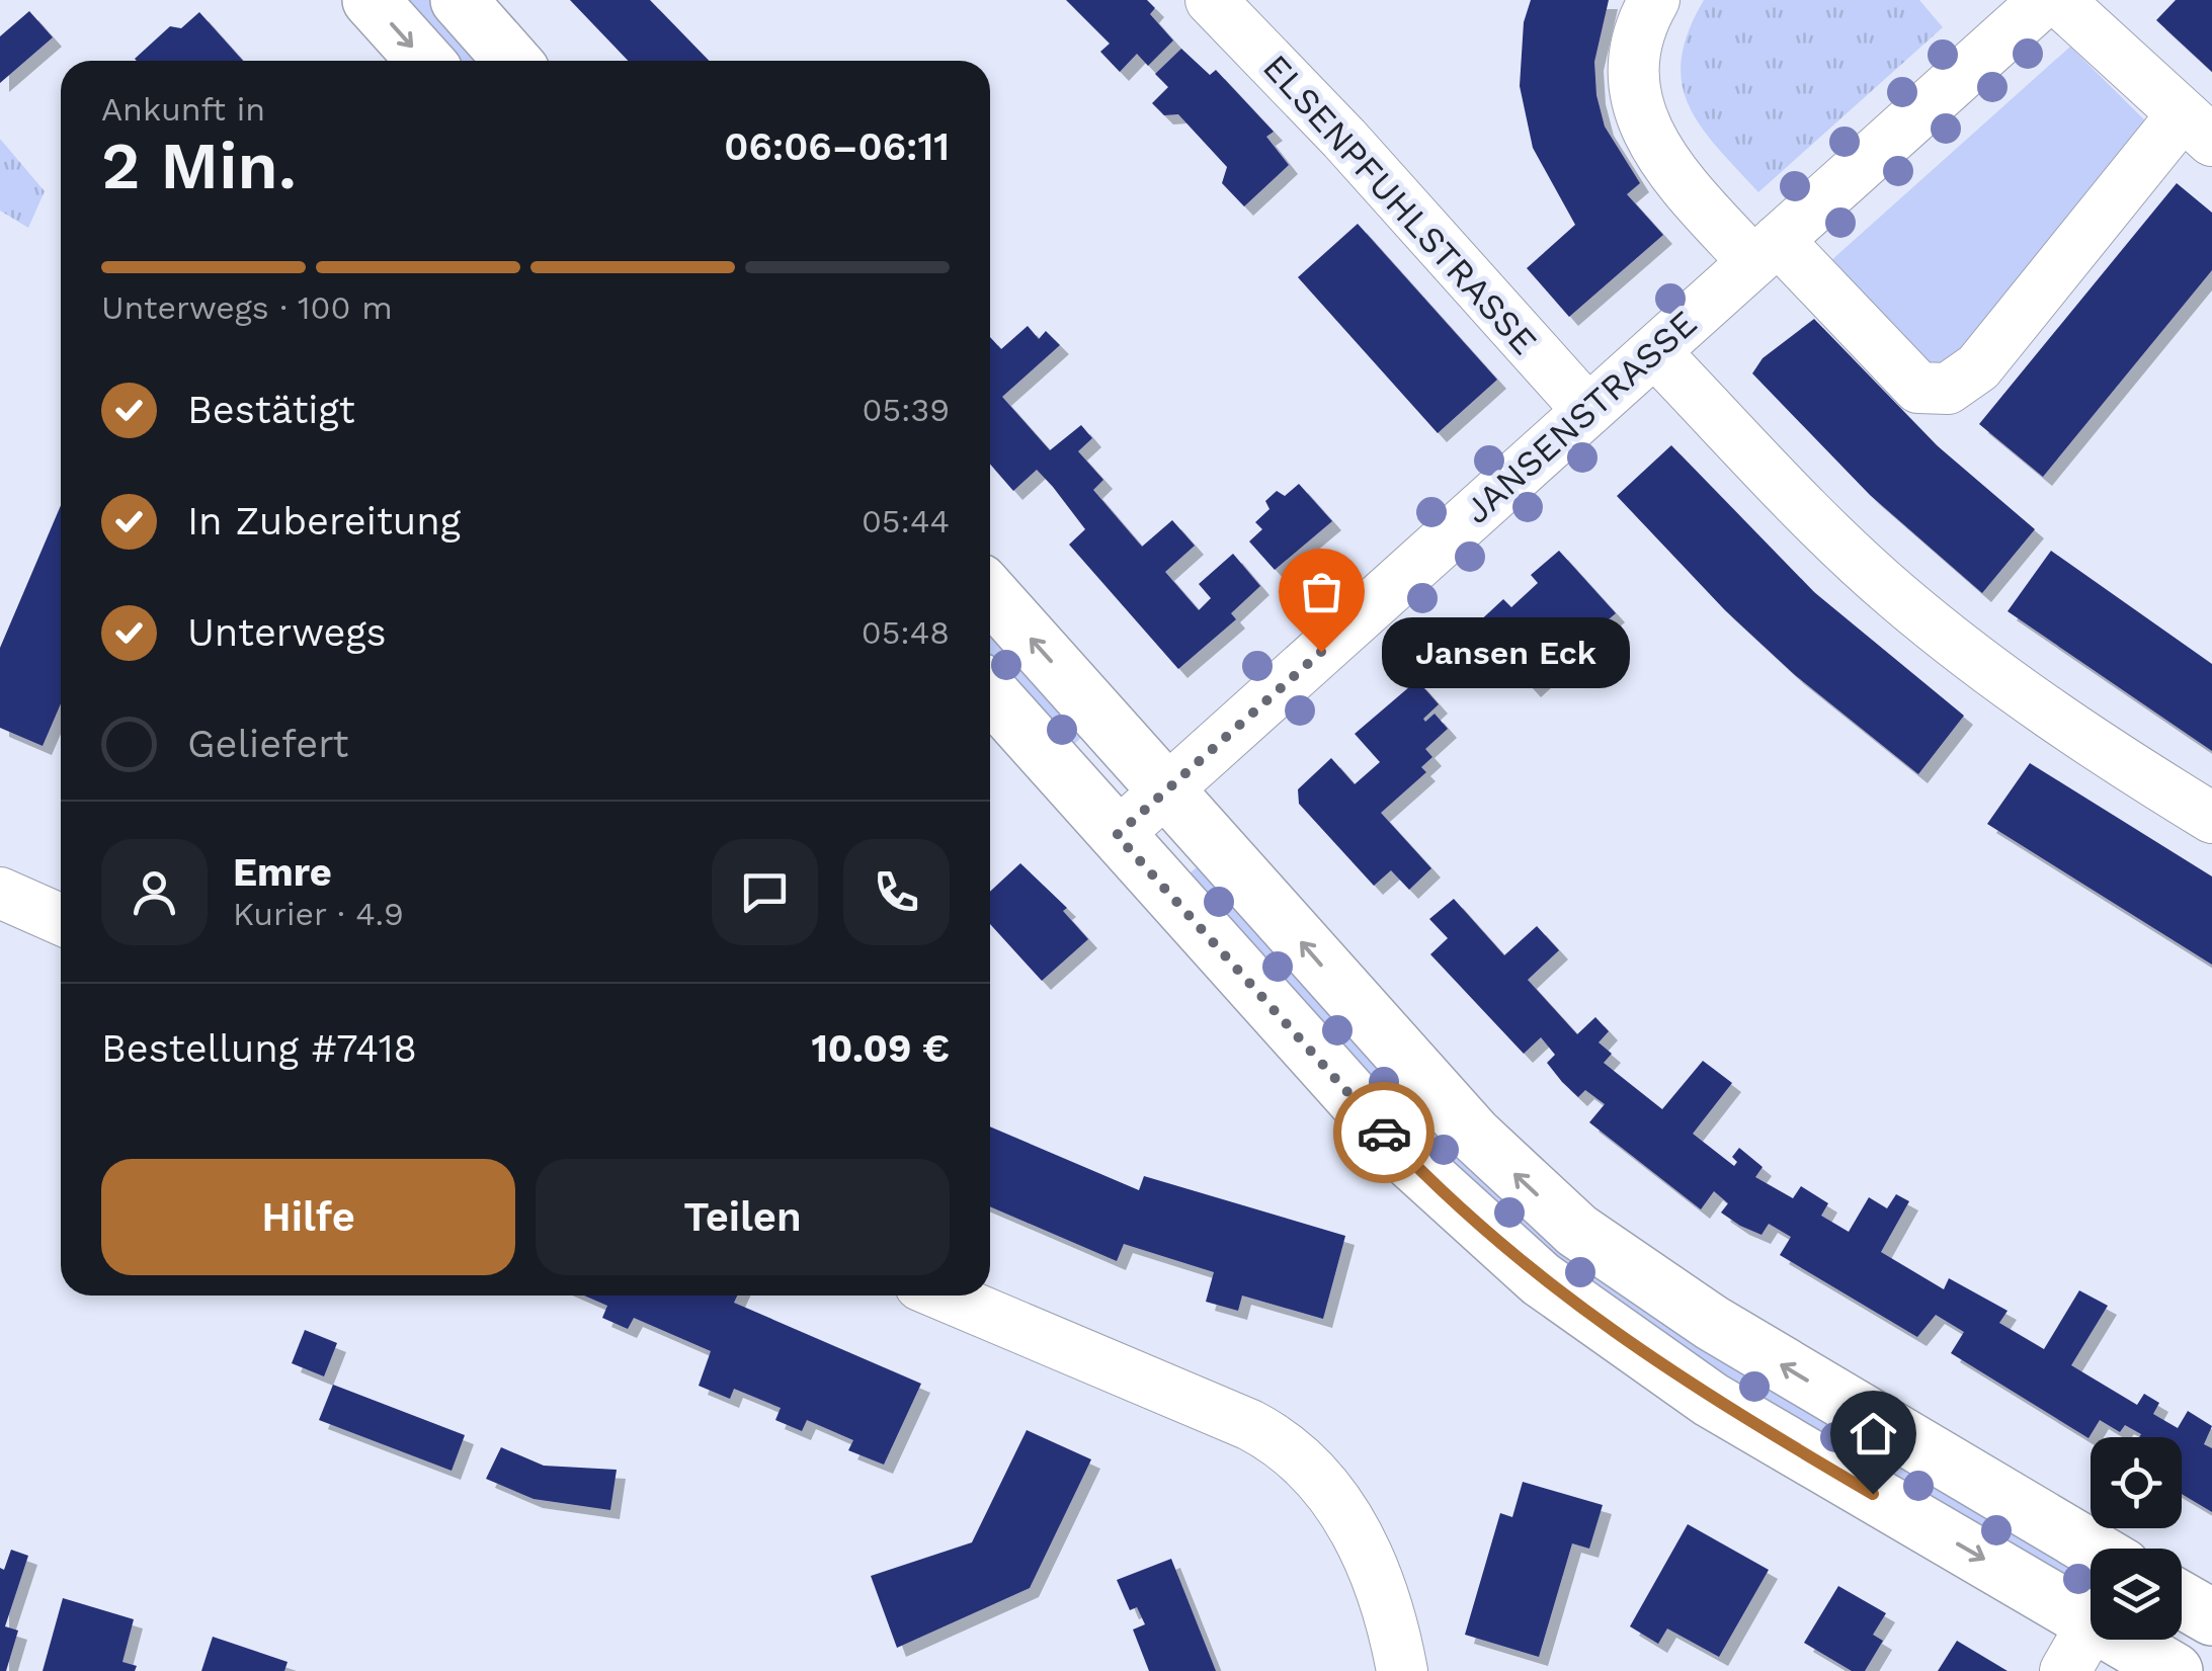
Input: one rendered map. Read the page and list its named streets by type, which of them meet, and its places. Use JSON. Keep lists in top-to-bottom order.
{
  "streets": {
    "street": ["ELSENPFUHLSTRASSE", "JANSENSTRASSE"]
  },
  "crossings": [
    ["ELSENPFUHLSTRASSE", "JANSENSTRASSE"]
  ],
  "places": ["Jansen Eck"],
  "page": {
    "heading": ["2 Min.", "Ankunft in", "06:06–06:11"],
    "panel": [
      "Emre",
      "Kurier · 4.9",
      "Bestellung #7418",
      "10.09 €"
    ],
    "bar": "Unterwegs · 100 m",
    "list": [
      ["Bestätigt", "05:39"],
      ["In Zubereitung", "05:44"],
      ["Unterwegs", "05:48"],
      "Geliefert"
    ],
    "bubble": "Jansen Eck",
    "buttons": ["Hilfe", "Teilen"]
  }
}
